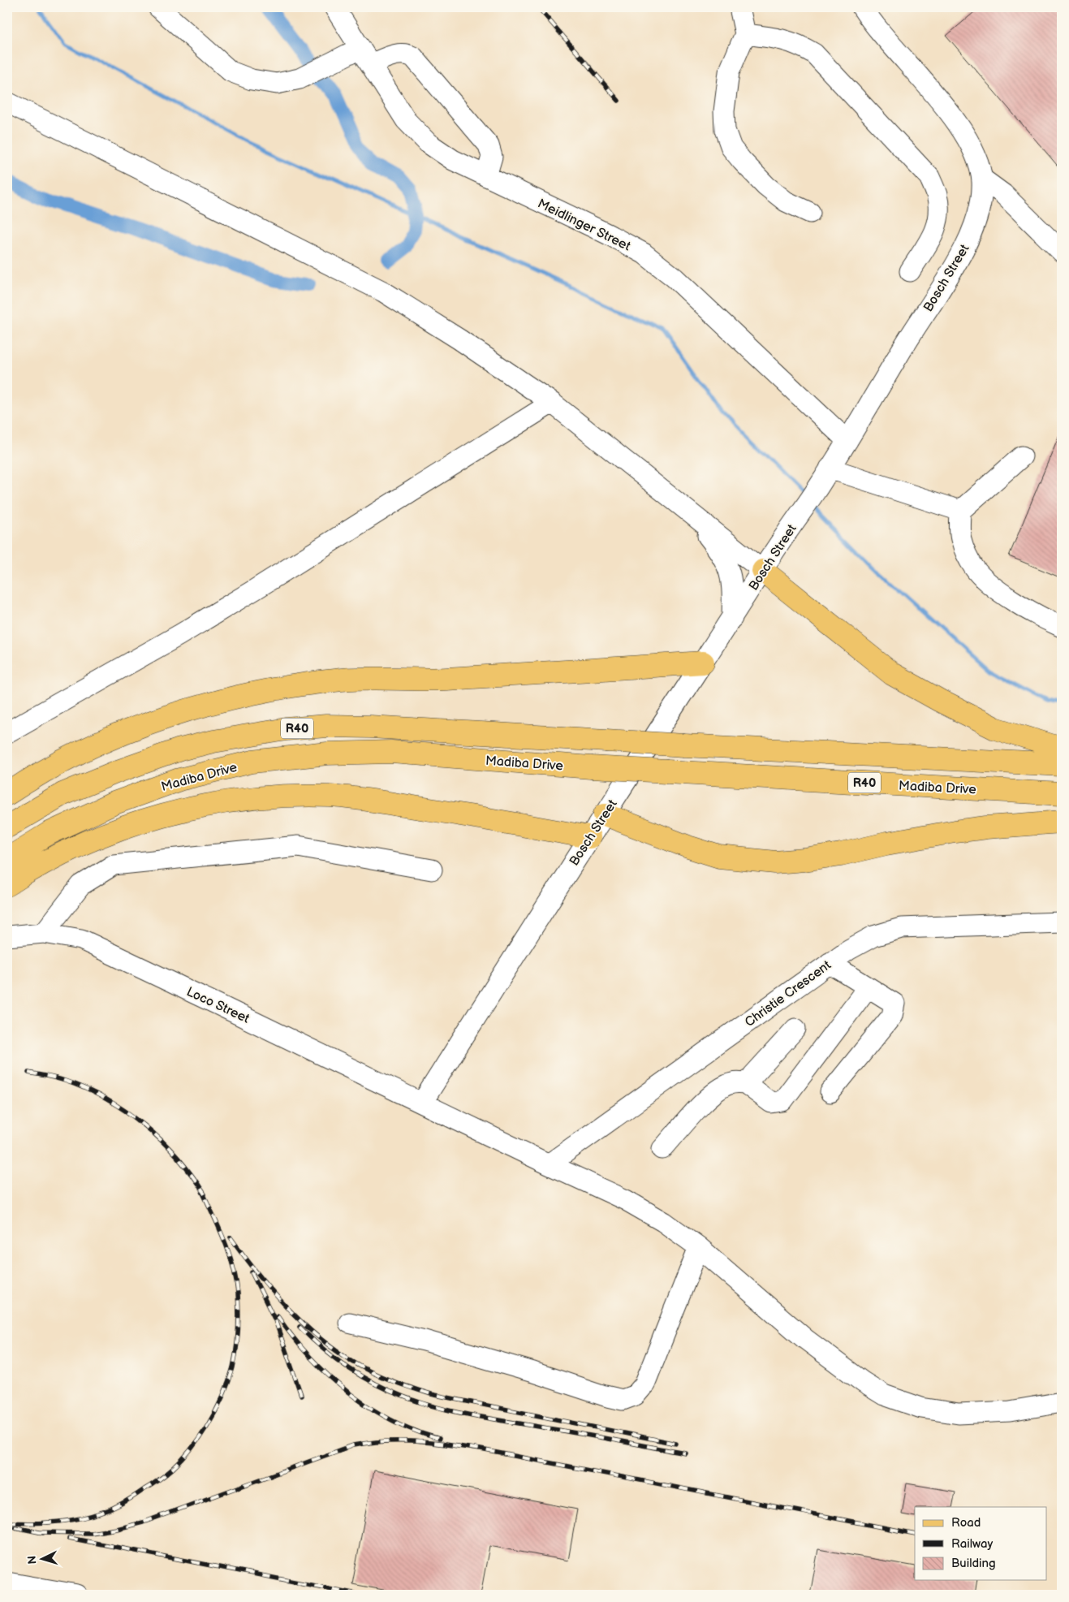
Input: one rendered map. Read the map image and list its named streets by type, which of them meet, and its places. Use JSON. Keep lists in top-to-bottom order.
{
  "streets": {
    "main road": ["R40", "Madiba Drive"],
    "street": [
      "Meidlinger Street",
      "Bosch Street",
      "Christie Crescent",
      "Loco Street"
    ]
  },
  "crossings": [
    ["Meidlinger Street", "Bosch Street"],
    ["Bosch Street", "Loco Street"],
    ["Christie Crescent", "Loco Street"]
  ],
  "legend": ["Road", "Railway", "Building"],
  "north": "left"
}
